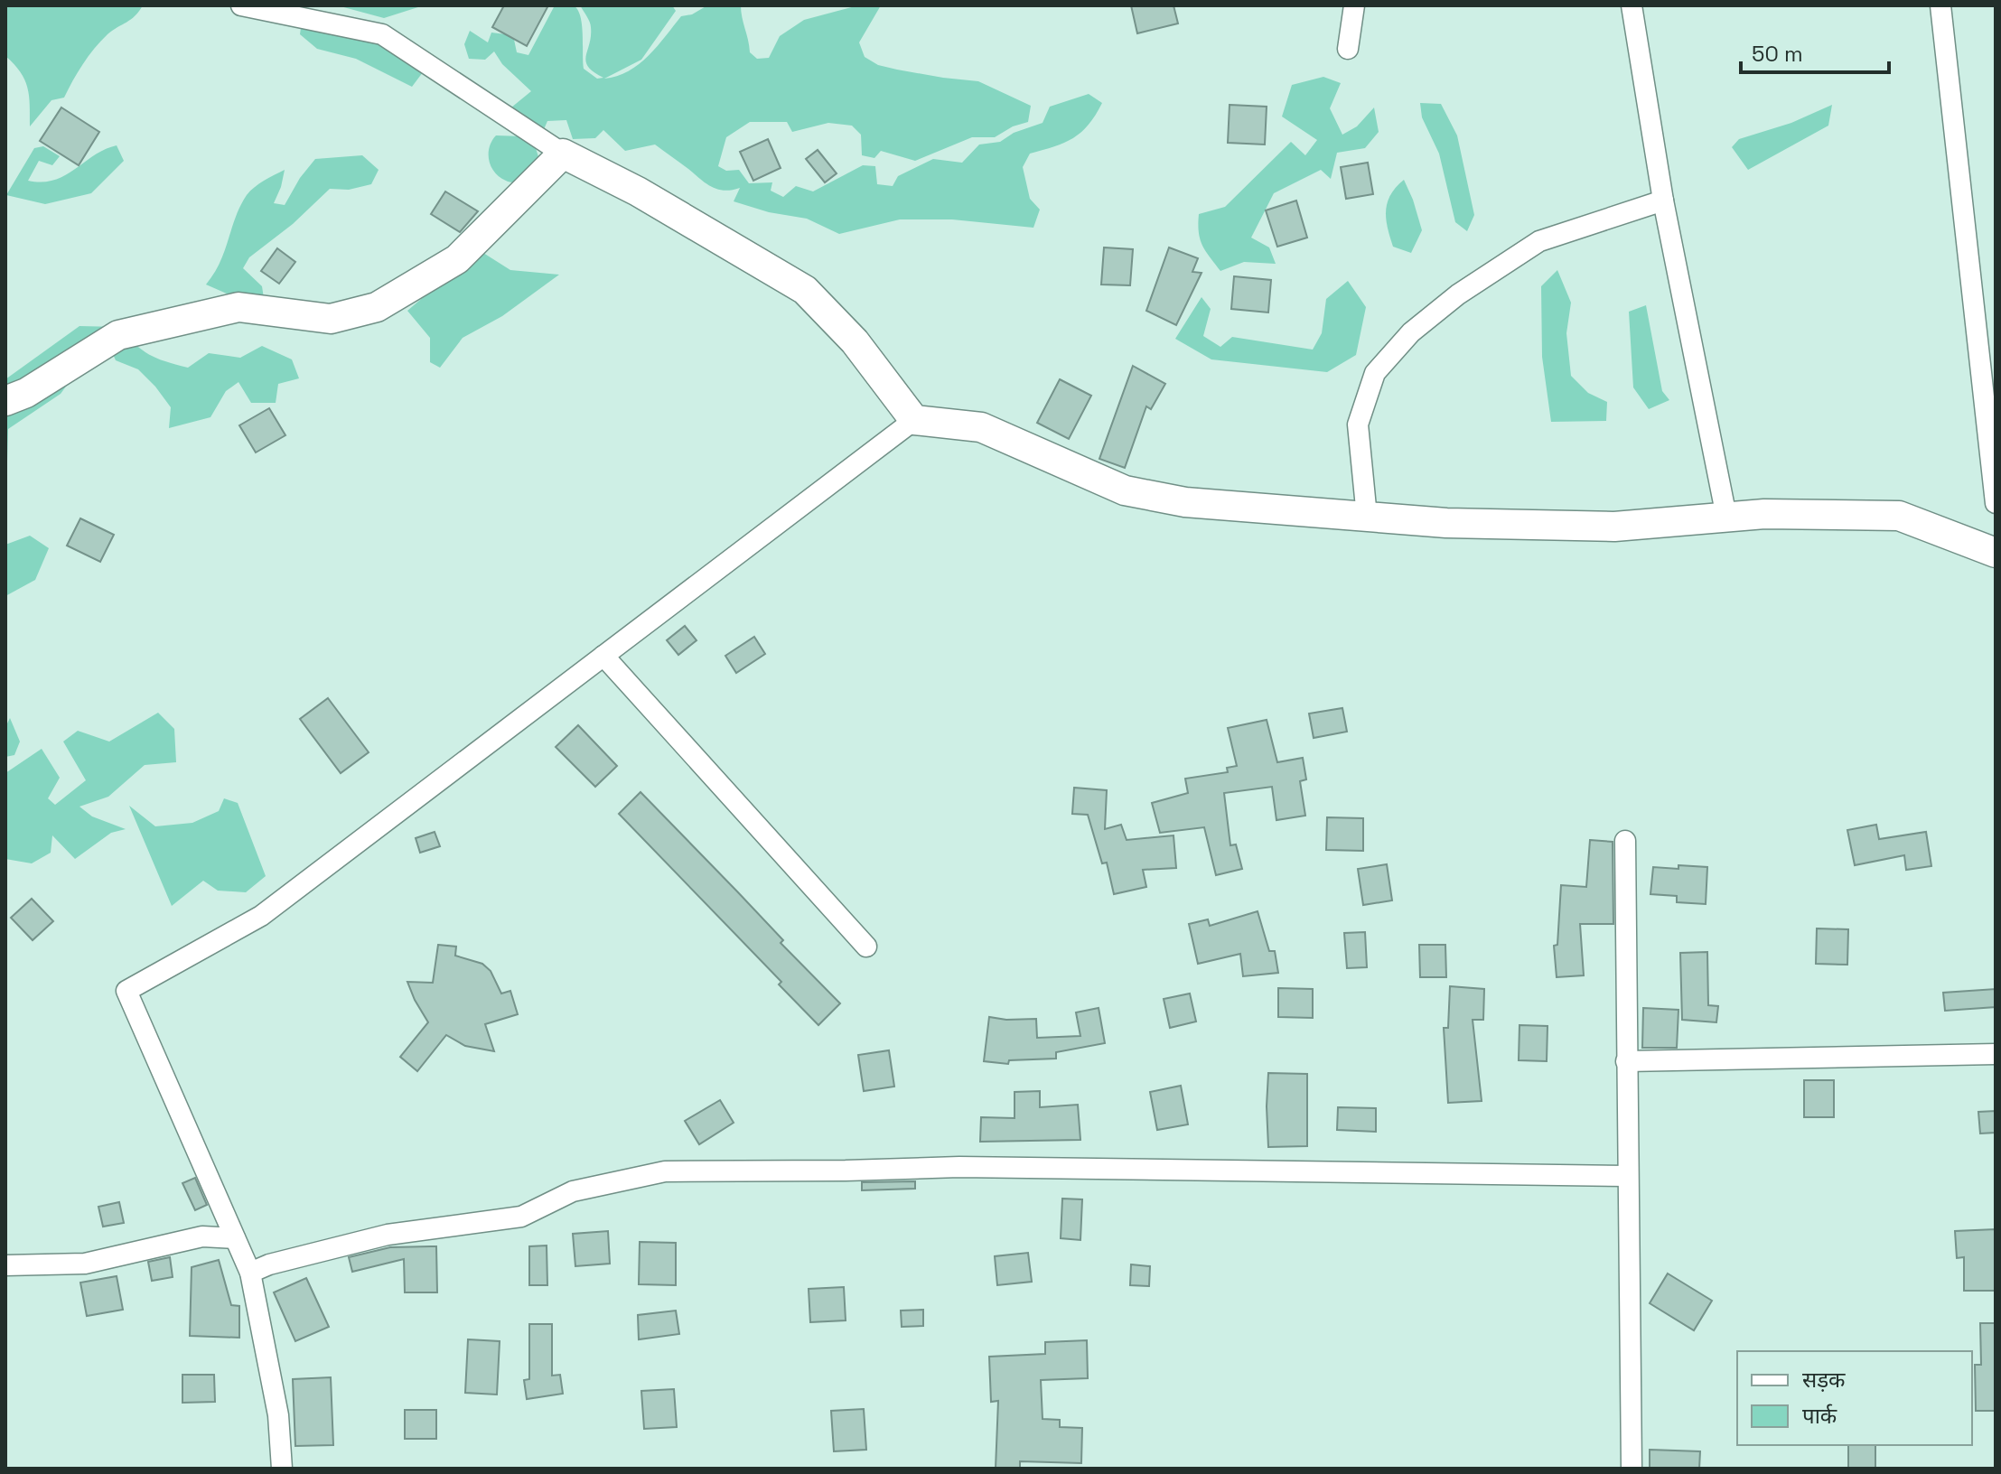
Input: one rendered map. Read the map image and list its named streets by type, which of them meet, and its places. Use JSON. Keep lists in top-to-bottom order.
{
  "legend": ["सड़क", "पार्क"],
  "scale_bar": "50 m"
}
